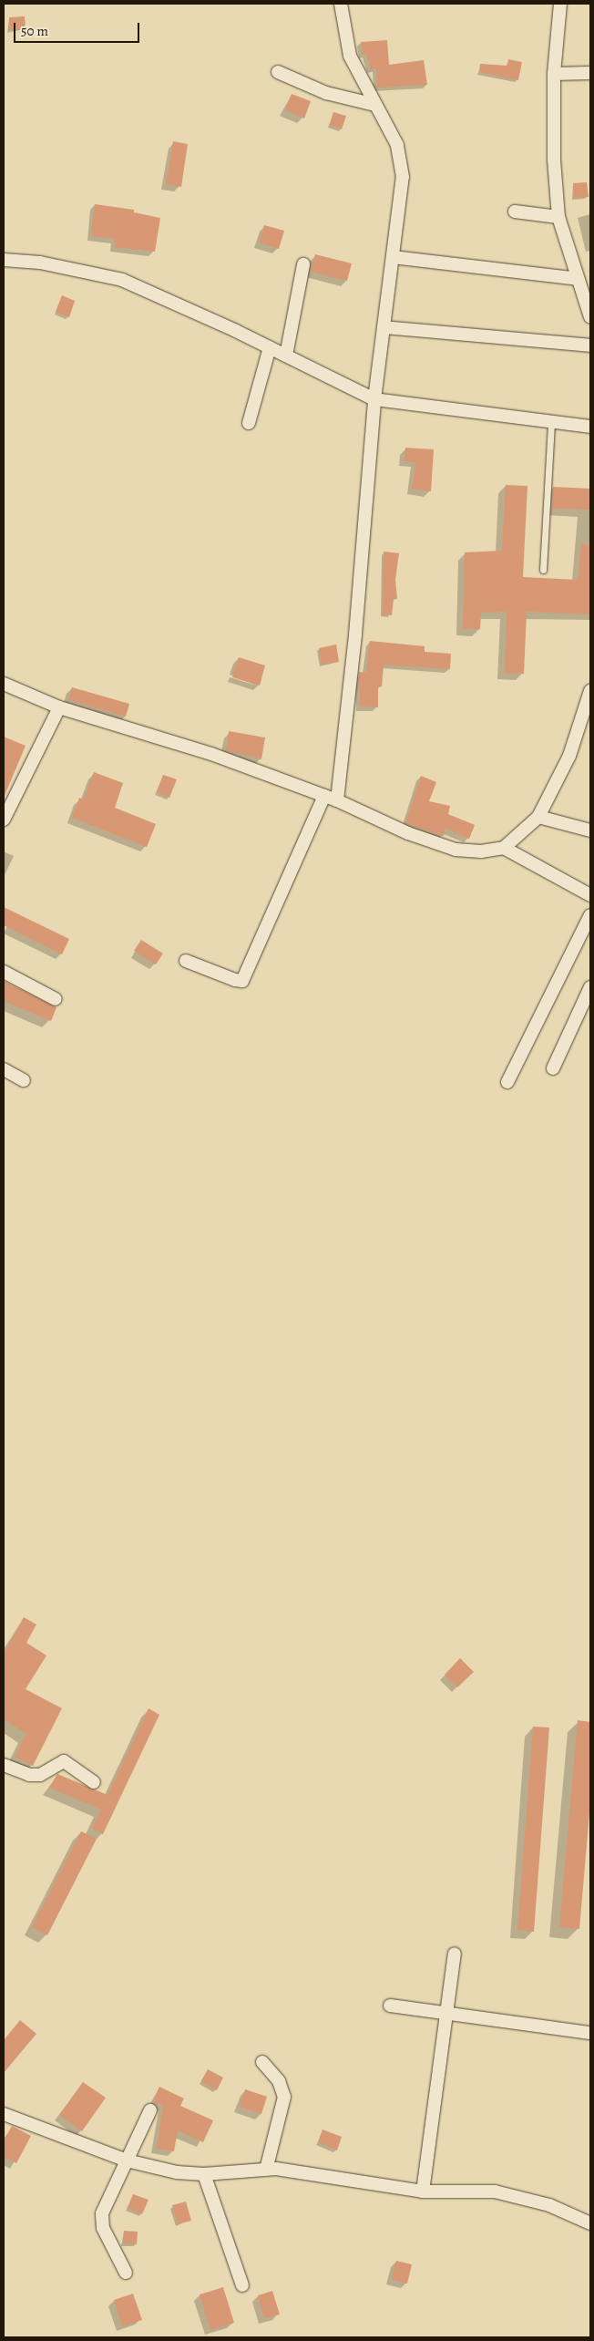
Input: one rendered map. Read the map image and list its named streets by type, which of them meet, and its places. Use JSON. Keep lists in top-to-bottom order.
{
  "scale_bar": "50 m"
}
